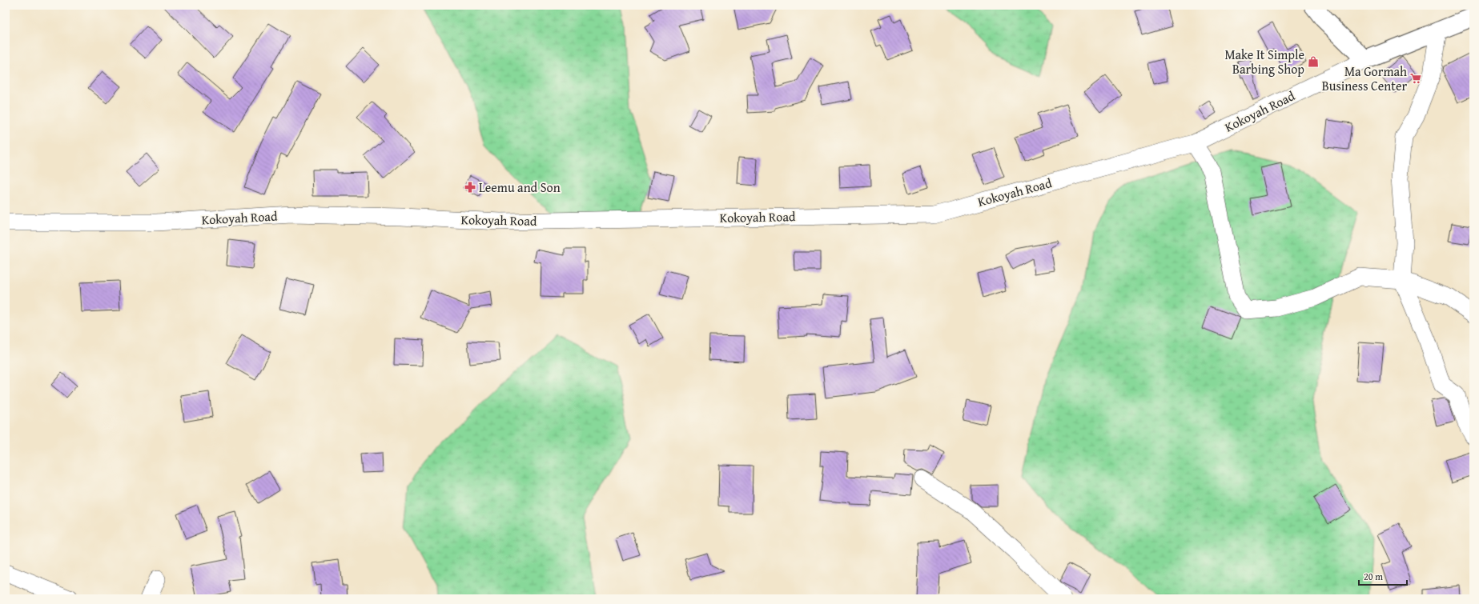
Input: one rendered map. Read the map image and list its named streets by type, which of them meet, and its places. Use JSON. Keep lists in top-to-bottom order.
{
  "streets": {
    "main road": ["Kokoyah Road"]
  },
  "places": {
    "shop": ["Make It Simple Barbing Shop"],
    "supermarket": ["Ma Gormah Business Center"],
    "pharmacy": ["Leemu and Son"]
  },
  "scale_bar": "20 m"
}
